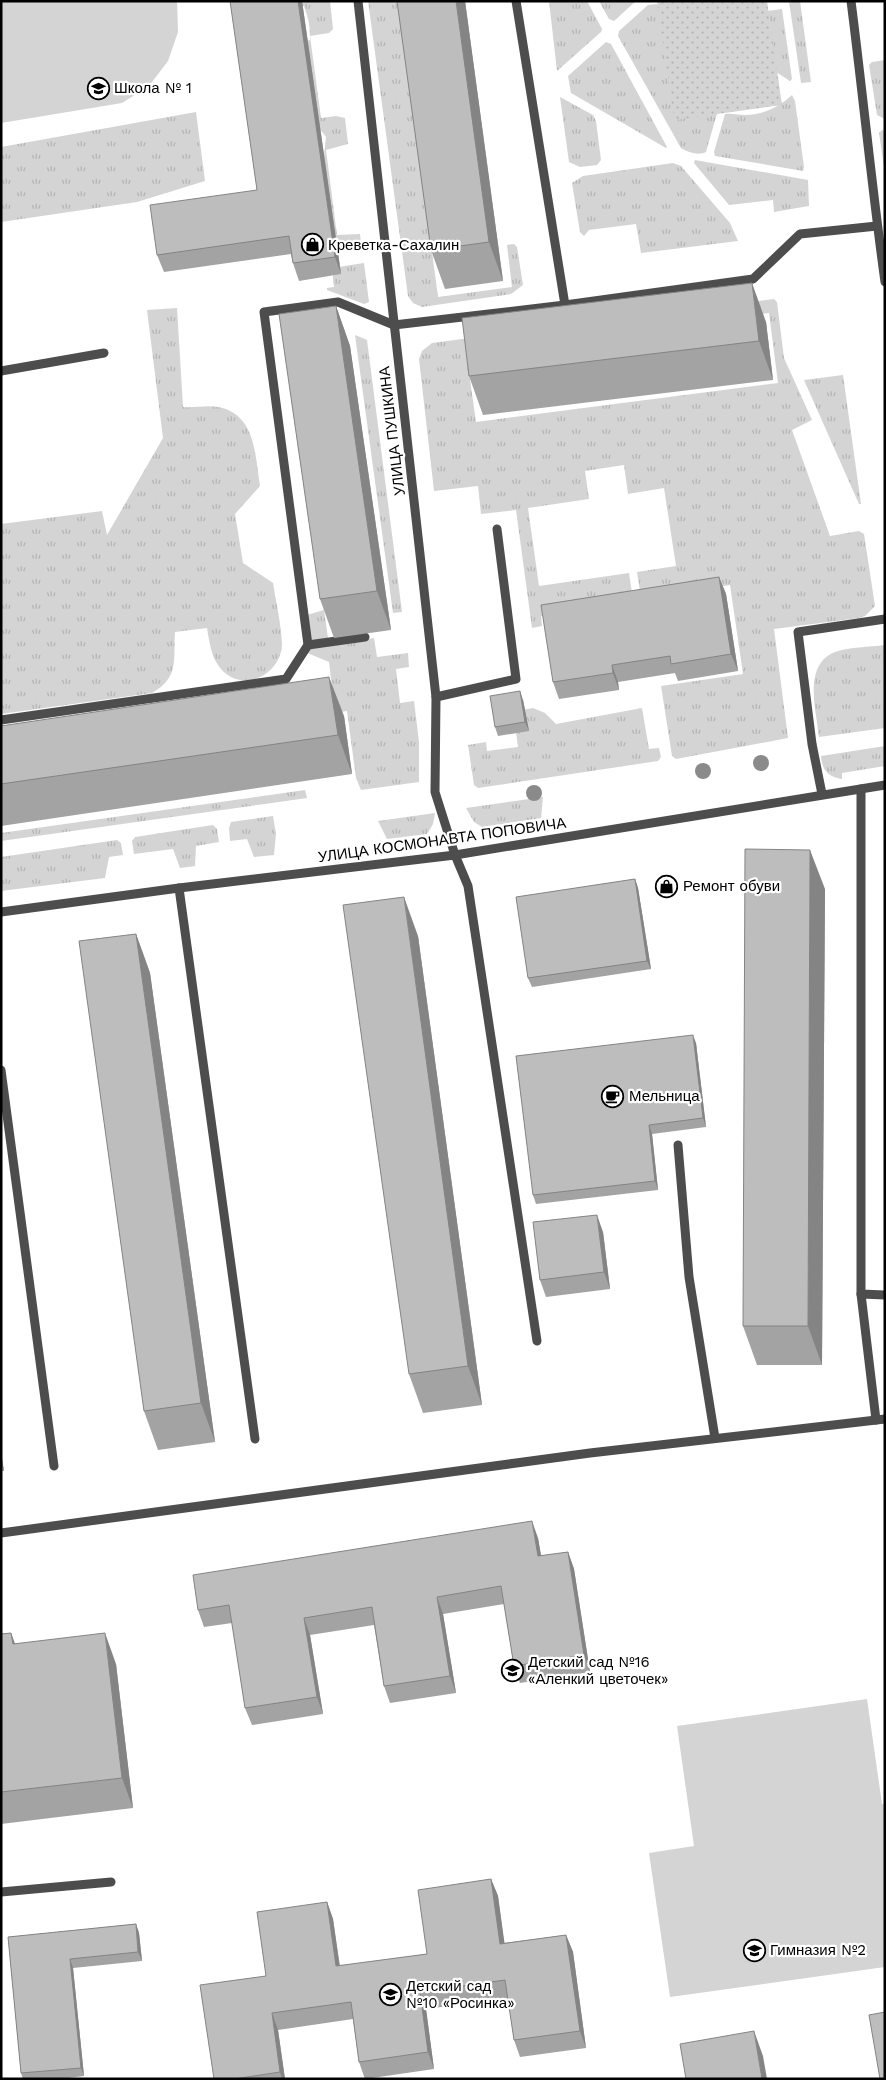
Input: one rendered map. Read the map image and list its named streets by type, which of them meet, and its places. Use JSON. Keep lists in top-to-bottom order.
{
  "streets": {
    "street": ["УЛИЦА ПУШКИНА", "УЛИЦА КОСМОНАВТА ПОПОВИЧА"]
  },
  "crossings": [
    ["УЛИЦА ПУШКИНА", "УЛИЦА КОСМОНАВТА ПОПОВИЧА"]
  ],
  "places": {
    "school or university": [
      "Школа № 1",
      "Детский сад №16 «Аленкий цветочек»",
      "Гимназия №2",
      "Детский сад №10 «Росинка»"
    ],
    "shop": ["Креветка-Сахалин", "Ремонт обуви"],
    "cafe": ["Мельница"]
  }
}
